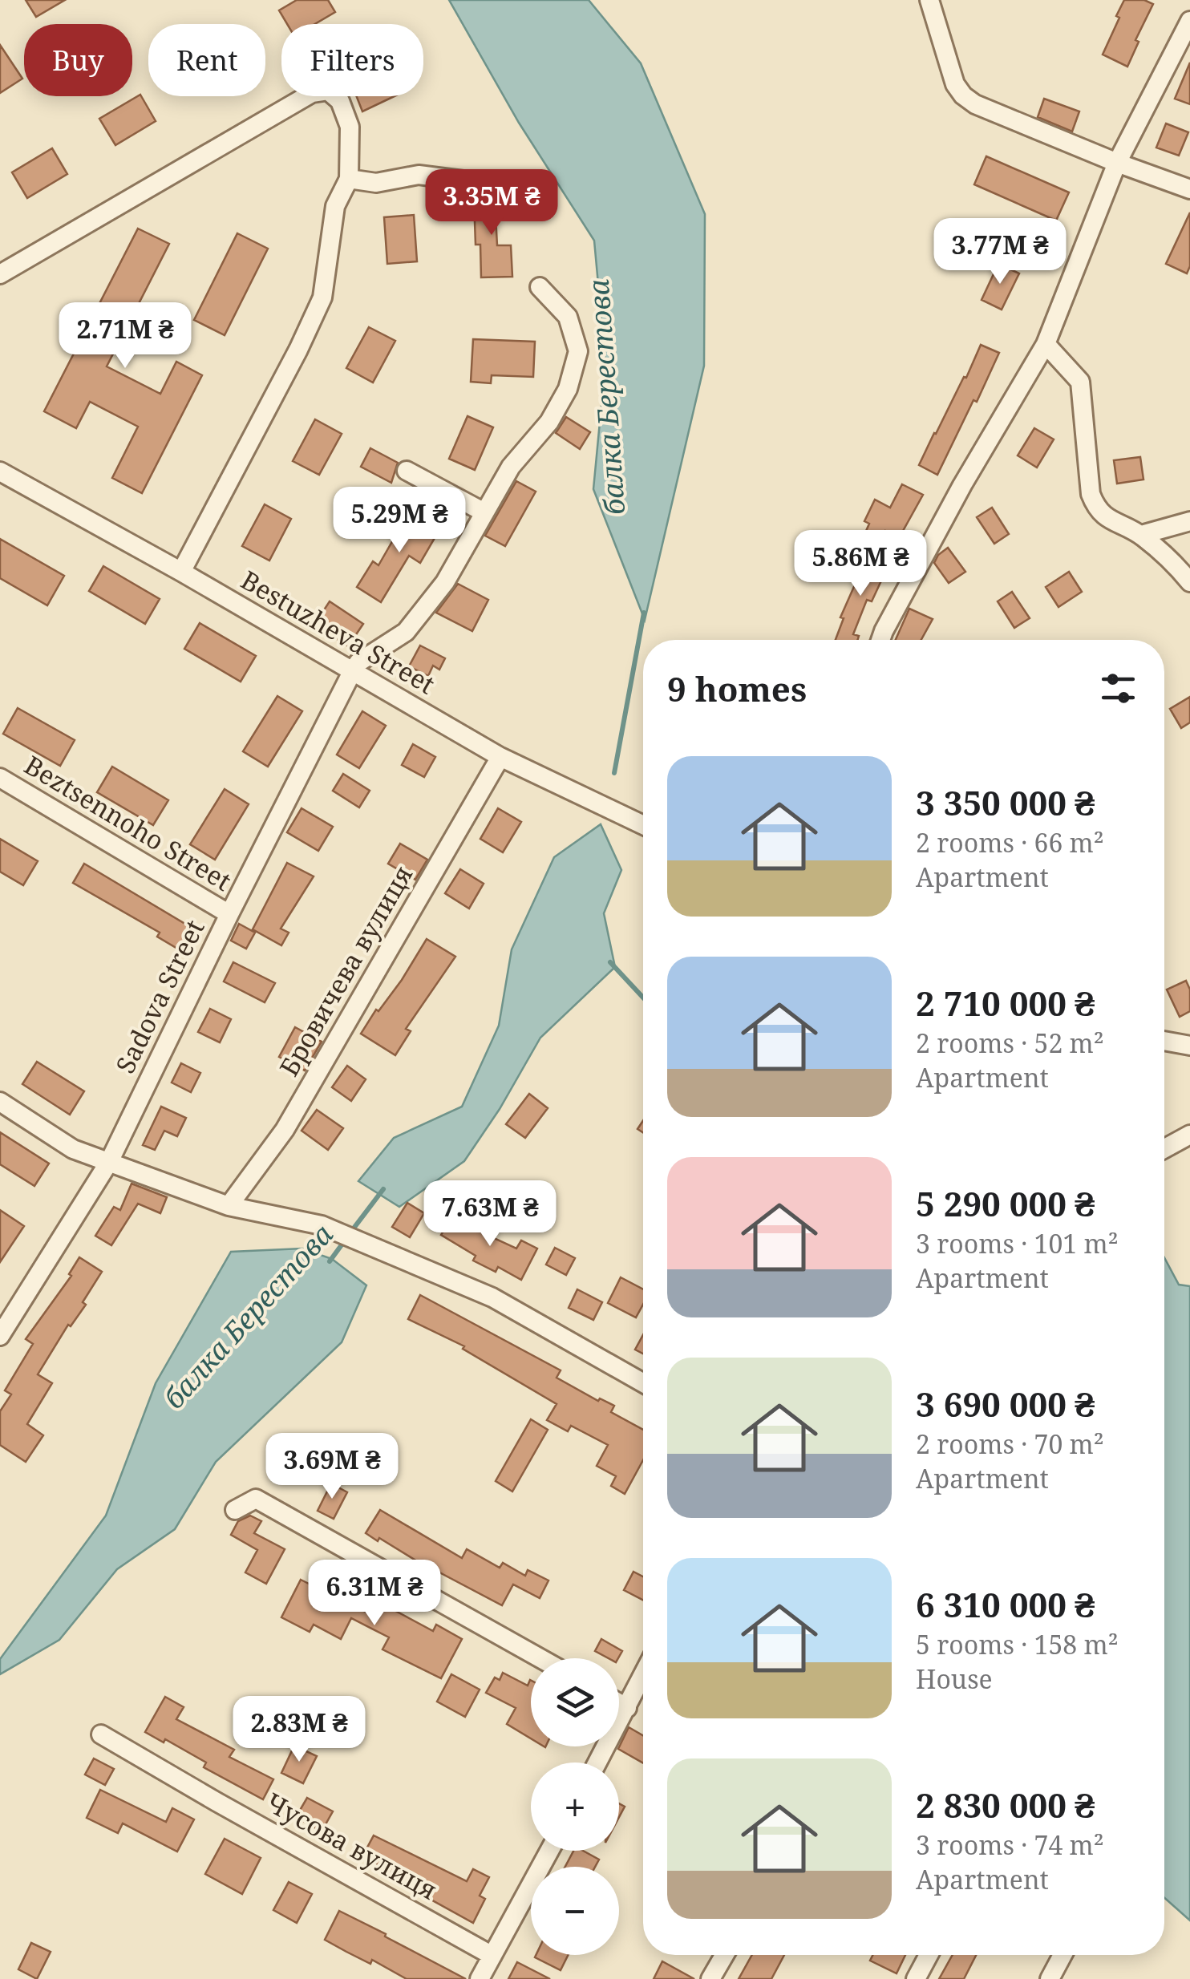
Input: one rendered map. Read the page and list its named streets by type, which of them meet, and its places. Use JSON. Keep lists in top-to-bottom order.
{
  "streets": {
    "street": [
      "Bestuzheva Street",
      "Beztsennoho Street",
      "Бровичева вулиця",
      "Sadova Street",
      "Чусова вулиця"
    ]
  },
  "crossings": [
    ["Bestuzheva Street", "Бровичева вулиця"],
    ["Bestuzheva Street", "Sadova Street"],
    ["Beztsennoho Street", "Sadova Street"]
  ],
  "water": ["балка Берестова"],
  "page": {
    "chip": ["Buy", "Rent", "Filters"],
    "price": [
      "3.35M ₴",
      "3.77M ₴",
      "2.71M ₴",
      "5.29M ₴",
      "5.86M ₴",
      "7.63M ₴",
      "3.69M ₴",
      "6.31M ₴",
      "2.83M ₴"
    ],
    "heading": "9 homes",
    "list": [
      {
        "name": "3 350 000 ₴",
        "note": "2 rooms · 66 m² · Apartment"
      },
      {
        "name": "2 710 000 ₴",
        "note": "2 rooms · 52 m² · Apartment"
      },
      {
        "name": "5 290 000 ₴",
        "note": "3 rooms · 101 m² · Apartment"
      },
      {
        "name": "3 690 000 ₴",
        "note": "2 rooms · 70 m² · Apartment"
      },
      {
        "name": "6 310 000 ₴",
        "note": "5 rooms · 158 m² · House"
      },
      {
        "name": "2 830 000 ₴",
        "note": "3 rooms · 74 m² · Apartment"
      }
    ],
    "map_buttons": ["+", "−"]
  }
}
